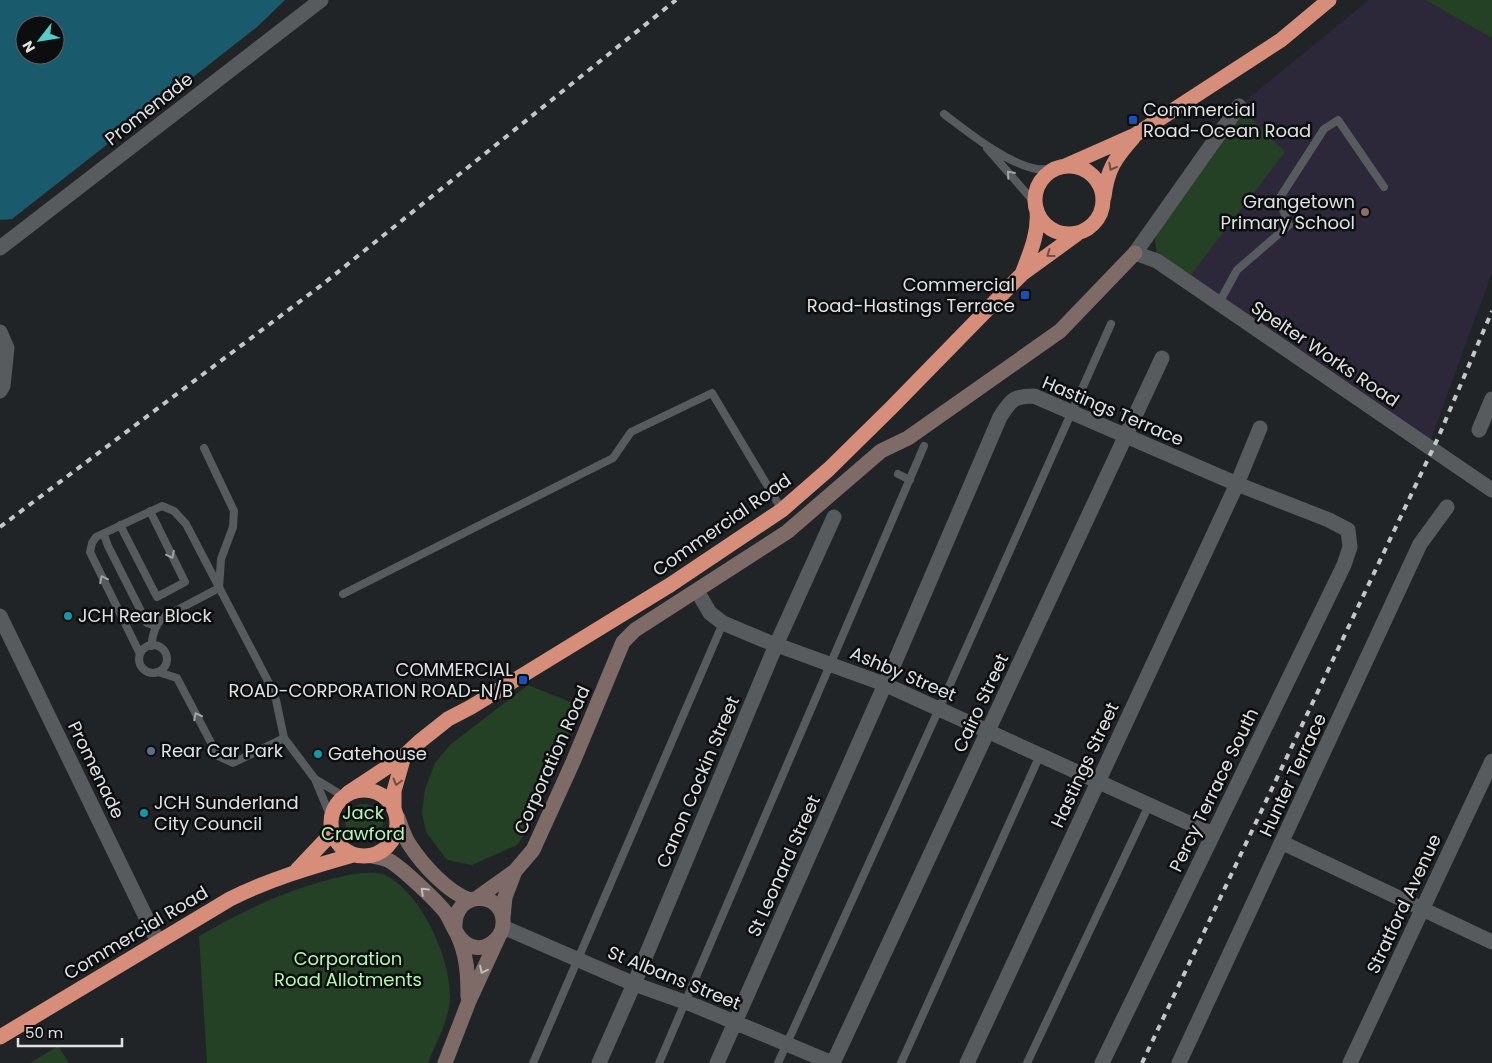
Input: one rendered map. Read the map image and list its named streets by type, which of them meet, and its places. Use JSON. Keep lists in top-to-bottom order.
{
  "streets": {
    "highway": ["Commercial Road"],
    "street": [
      "Promenade",
      "Spelter Works Road",
      "Hastings Terrace",
      "Ashby Street",
      "Cairo Street",
      "Corporation Road",
      "Hastings Street",
      "Hunter Terrace",
      "Canon Cockin Street",
      "Percy Terrace South",
      "St Leonard Street",
      "Stratford Avenue",
      "St Albans Street"
    ]
  },
  "crossings": [
    ["Promenade", "Commercial Road"],
    ["Hastings Terrace", "Ashby Street"],
    ["Hastings Terrace", "Cairo Street"],
    ["Hastings Terrace", "Hastings Street"],
    ["Hastings Terrace", "Percy Terrace South"],
    ["Hastings Terrace", "St Leonard Street"],
    ["Commercial Road", "Corporation Road"],
    ["Ashby Street", "Cairo Street"],
    ["Ashby Street", "Corporation Road"],
    ["Ashby Street", "Hastings Street"],
    ["Ashby Street", "Canon Cockin Street"],
    ["Ashby Street", "Percy Terrace South"],
    ["Ashby Street", "St Leonard Street"],
    ["Cairo Street", "St Albans Street"],
    ["Corporation Road", "St Albans Street"],
    ["Canon Cockin Street", "St Albans Street"],
    ["St Leonard Street", "St Albans Street"]
  ],
  "parks": ["Jack Crawford", "Corporation Road Allotments"],
  "places": {
    "transit": ["Commercial Road-Ocean Road", "Commercial Road-Hastings Terrace", "COMMERCIAL ROAD-CORPORATION ROAD-N/B"],
    "other": [
      "Grangetown Primary School",
      "JCH Rear Block",
      "Rear Car Park",
      "Gatehouse",
      "JCH Sunderland City Council"
    ]
  },
  "scale_bar": "50 m",
  "north": "bottom left"
}
